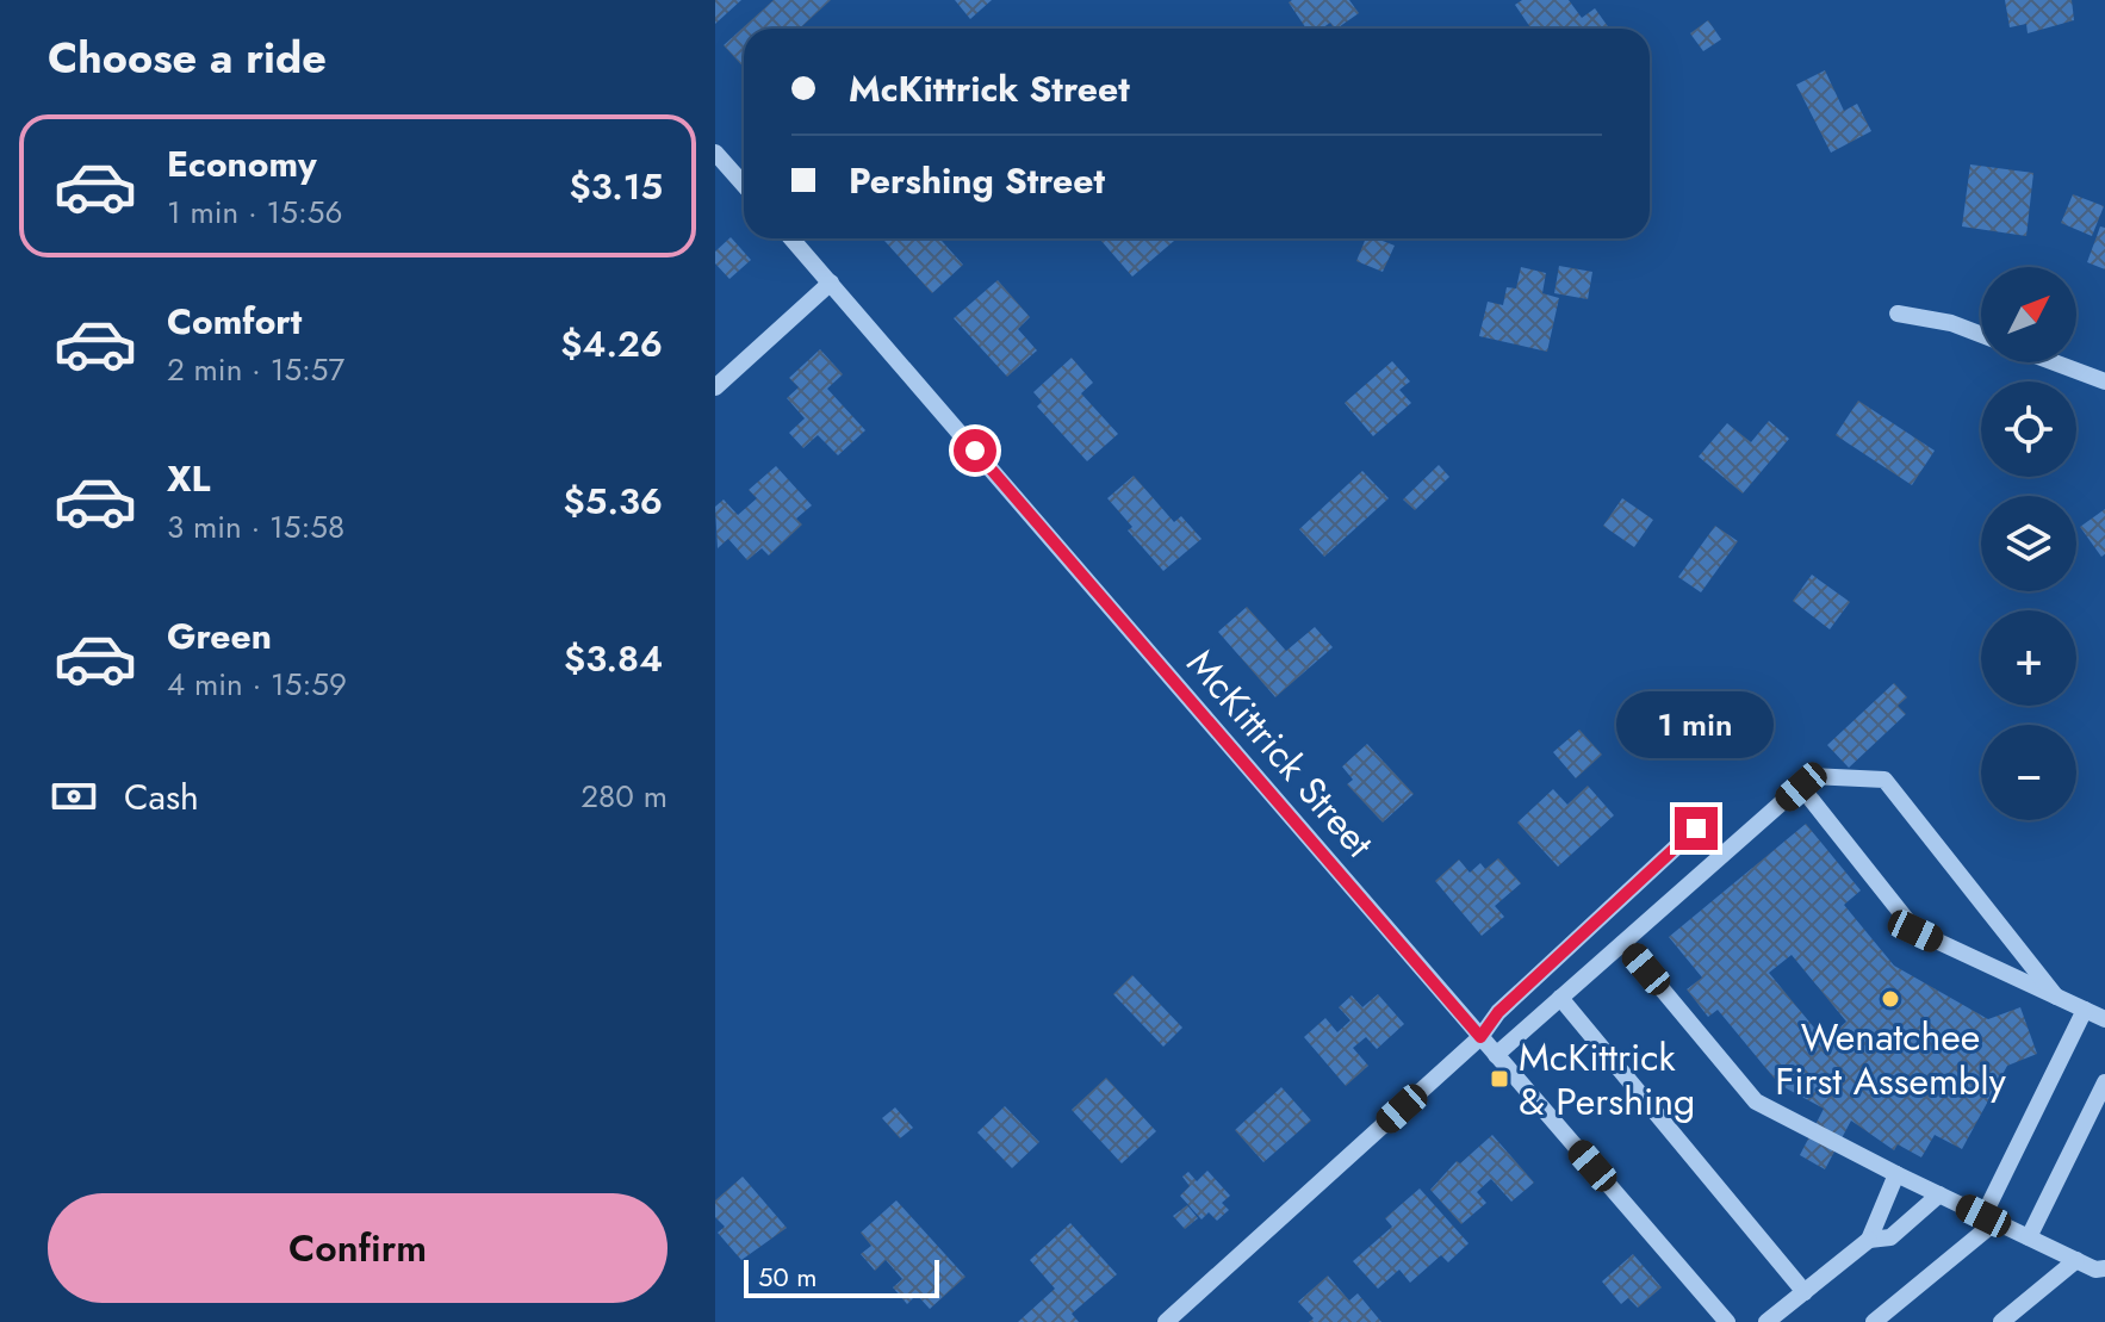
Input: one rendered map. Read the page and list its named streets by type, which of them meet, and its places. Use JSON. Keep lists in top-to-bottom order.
{
  "streets": {
    "street": ["McKittrick Street"]
  },
  "places": {
    "other": ["Wenatchee First Assembly"],
    "transit": ["McKittrick & Pershing"]
  },
  "scale_bar": "50 m",
  "north": "top right",
  "page": {
    "heading": "Choose a ride",
    "banner": ["McKittrick Street", "Pershing Street"],
    "list": [
      {
        "name": "Economy",
        "note": "1 min · 15:56",
        "value": "$3.15"
      },
      {
        "name": "Comfort",
        "note": "2 min · 15:57",
        "value": "$4.26"
      },
      {
        "name": "XL",
        "note": "3 min · 15:58",
        "value": "$5.36"
      },
      {
        "name": "Green",
        "note": "4 min · 15:59",
        "value": "$3.84"
      }
    ],
    "map_buttons": ["+", "−"],
    "bubble": "1 min",
    "pay": ["Cash", "280 m"],
    "buttons": "Confirm",
    "scale": "50 m"
  }
}
